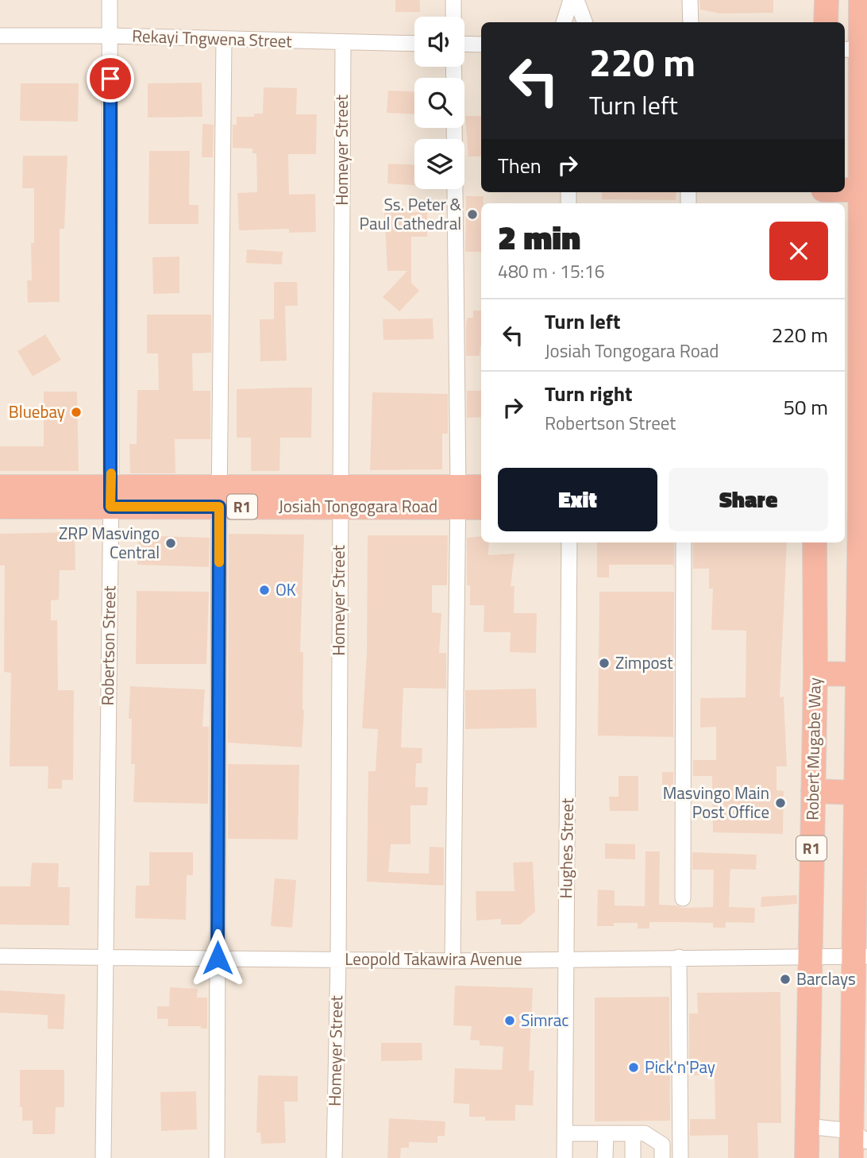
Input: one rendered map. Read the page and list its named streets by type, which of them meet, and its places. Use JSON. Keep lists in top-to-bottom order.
{
  "streets": {
    "highway": ["R1", "Josiah Tongogara Road", "Robert Mugabe Way"],
    "street": [
      "Rekayi Tngwena Street",
      "Homeyer Street",
      "Robertson Street",
      "Hughes Street",
      "Leopold Takawira Avenue"
    ]
  },
  "crossings": [
    ["Rekayi Tngwena Street", "Homeyer Street"],
    ["Rekayi Tngwena Street", "Robertson Street"],
    ["Homeyer Street", "Josiah Tongogara Road"],
    ["Homeyer Street", "Leopold Takawira Avenue"],
    ["Josiah Tongogara Road", "Robertson Street"],
    ["Robertson Street", "Leopold Takawira Avenue"],
    ["Robert Mugabe Way", "Leopold Takawira Avenue"],
    ["Hughes Street", "Leopold Takawira Avenue"]
  ],
  "places": [
    "Ss. Peter & Paul Cathedral",
    "Bluebay",
    "ZRP Masvingo Central",
    "OK",
    "Zimpost",
    "Masvingo Main Post Office",
    "Barclays",
    "Simrac",
    "Pick'n'Pay"
  ],
  "page": {
    "turn": ["220 m", "Turn left"],
    "then": "Then",
    "heading": ["2 min", "480 m · 15:16"],
    "list": [
      {
        "name": "Turn left",
        "note": "Josiah Tongogara Road",
        "value": "220 m"
      },
      {
        "name": "Turn right",
        "note": "Robertson Street",
        "value": "50 m"
      }
    ],
    "buttons": ["Exit", "Share"]
  }
}
